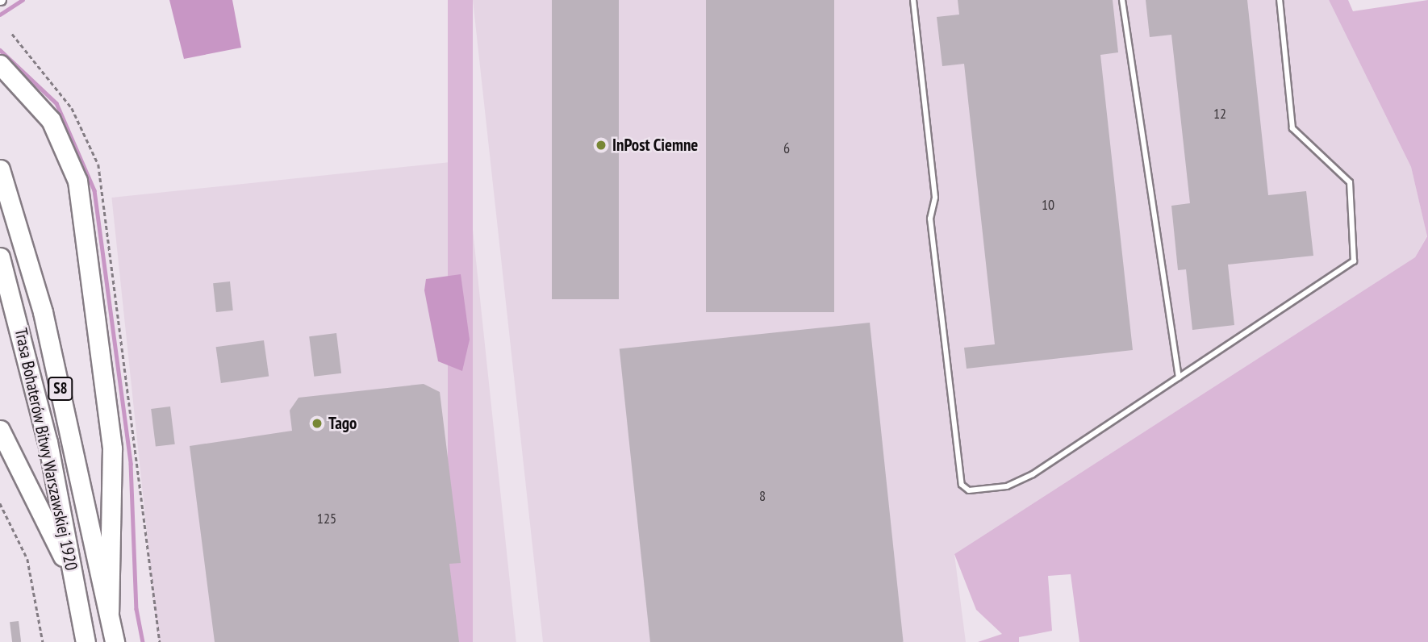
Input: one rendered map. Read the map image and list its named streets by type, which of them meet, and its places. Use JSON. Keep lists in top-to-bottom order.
{
  "streets": {
    "highway": ["S8", "Trasa Bohaterów Bitwy Warszawskiej 1920"]
  },
  "places": ["InPost Ciemne", "Tago"],
  "house_numbers": [
    "12",
    "6",
    "10",
    "8",
    "125"
  ]
}
